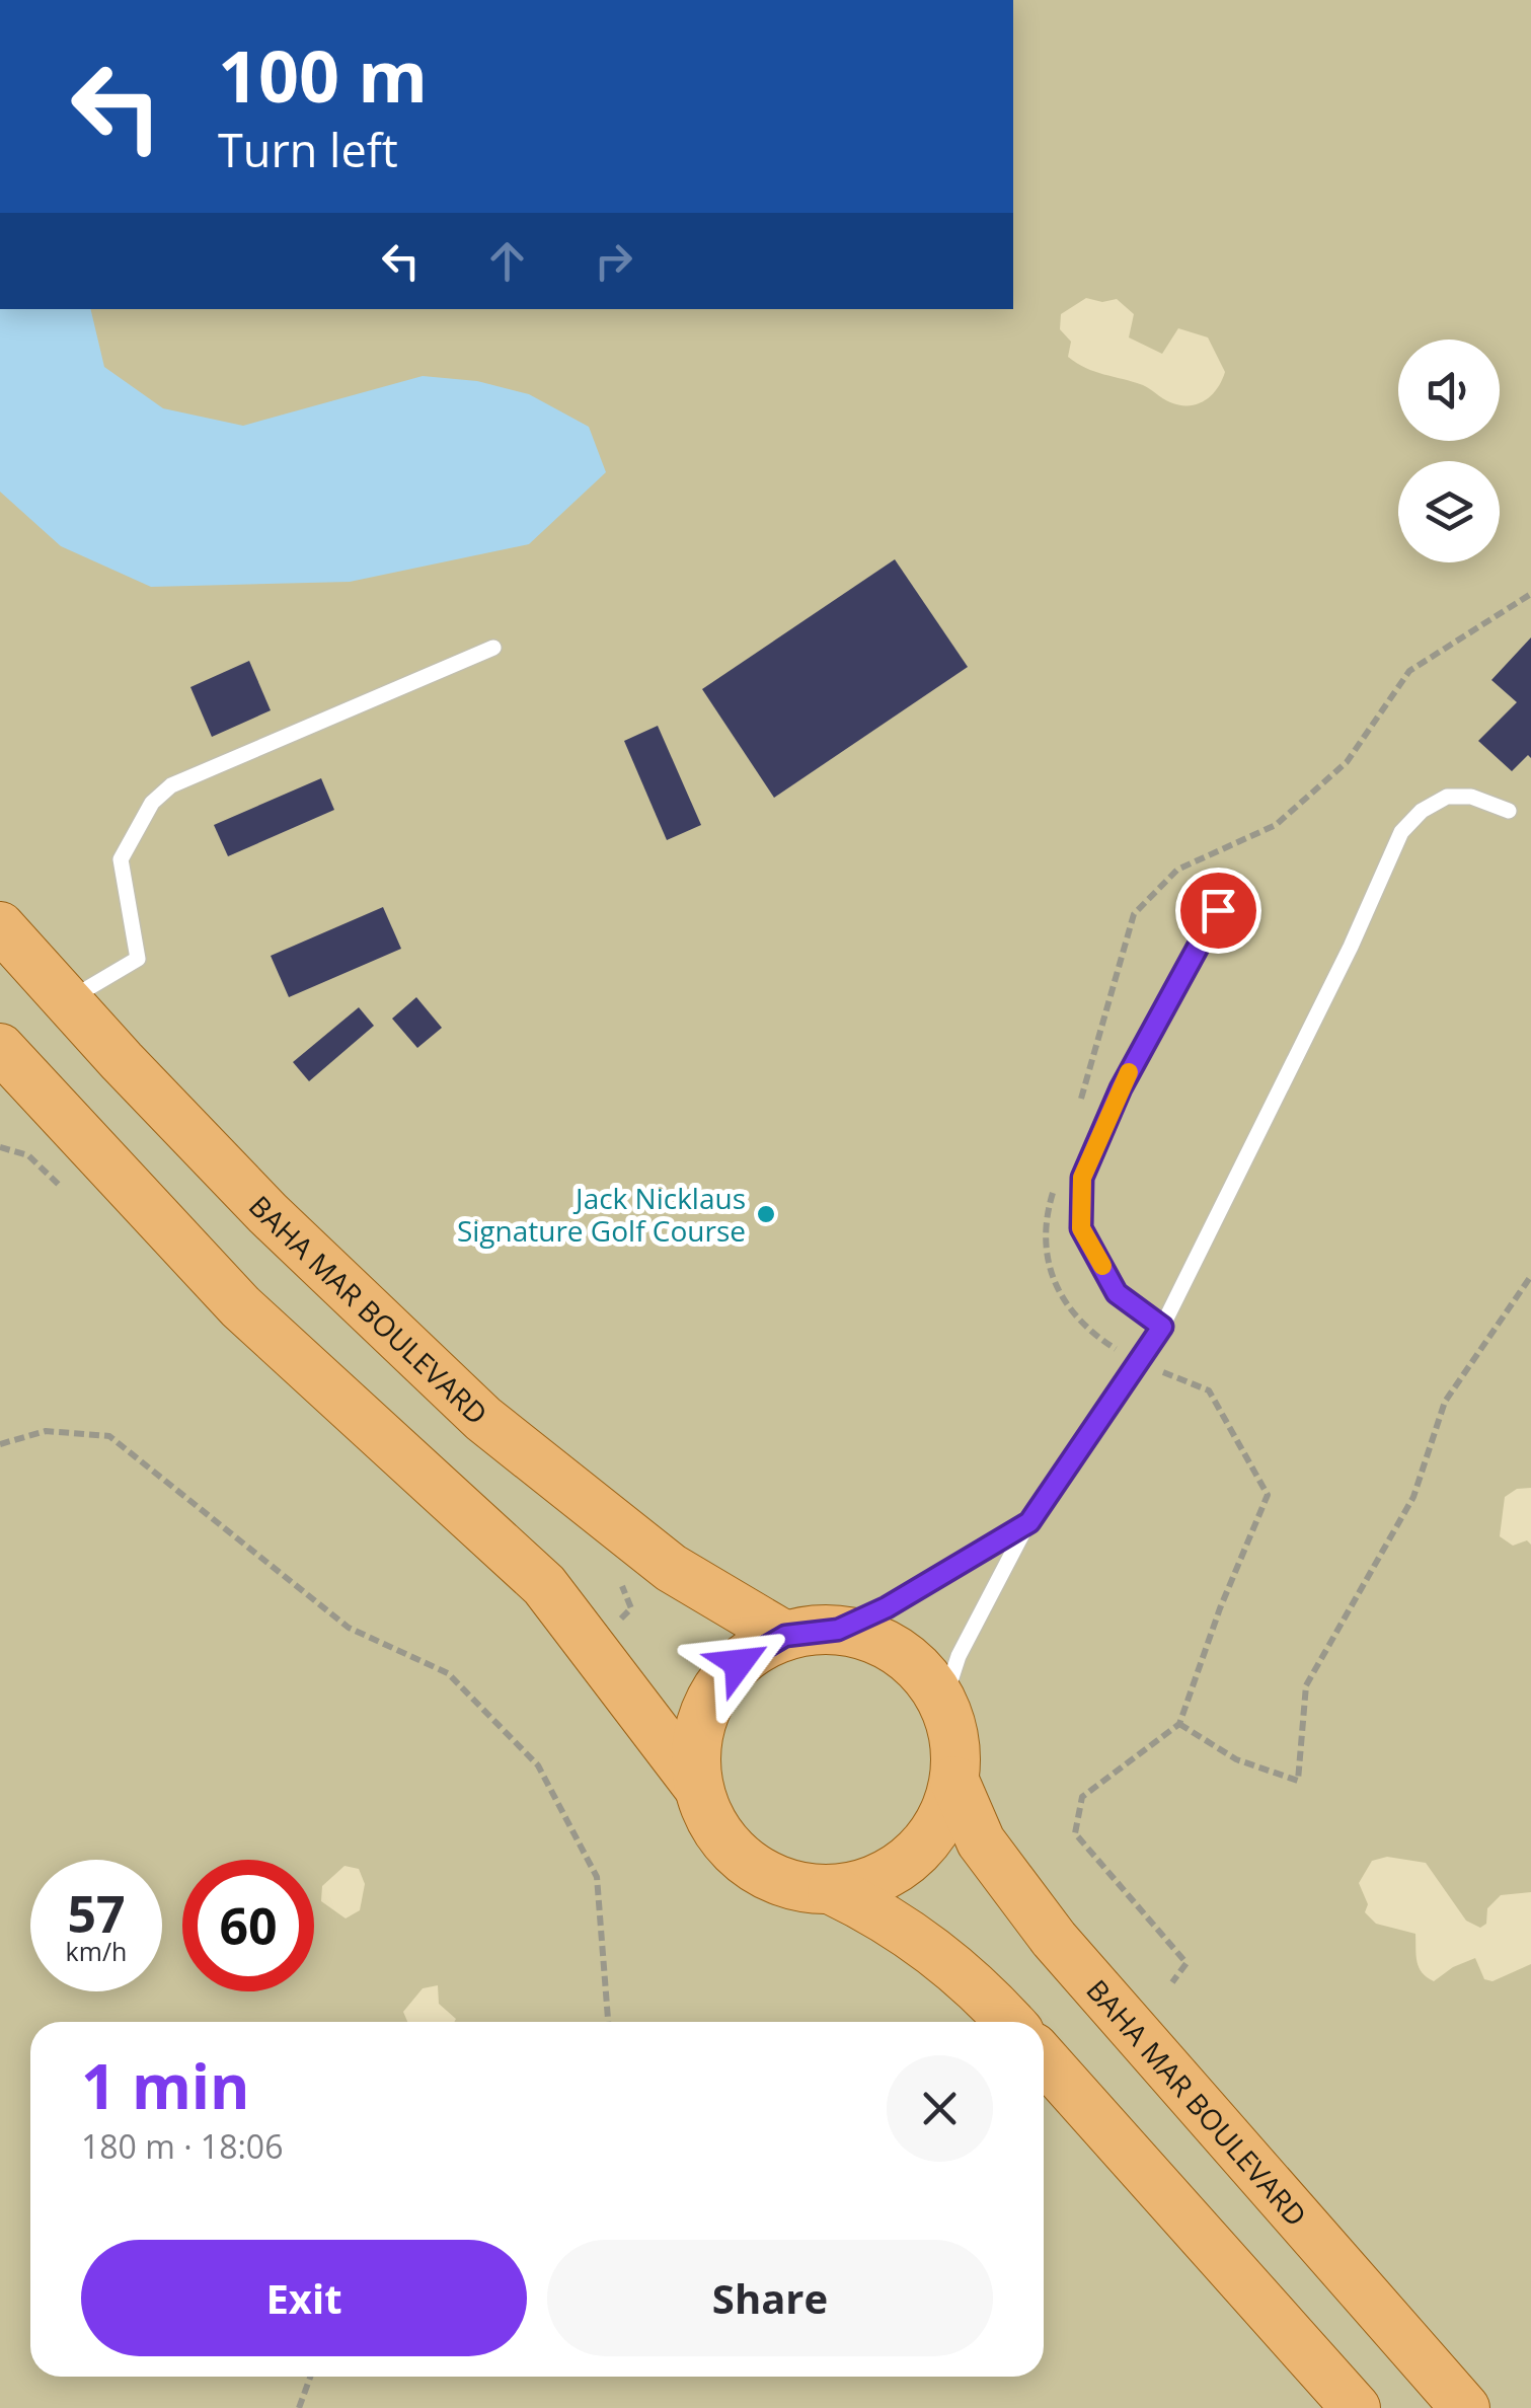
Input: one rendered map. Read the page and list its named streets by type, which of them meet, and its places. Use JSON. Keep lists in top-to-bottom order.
{
  "streets": {
    "main road": ["BAHA MAR BOULEVARD"]
  },
  "places": ["Jack Nicklaus Signature Golf Course"],
  "page": {
    "turn": ["100 m", "Turn left"],
    "speed": "57 km/h",
    "limit": "60",
    "heading": ["1 min", "180 m · 18:06"],
    "buttons": ["Exit", "Share"]
  }
}
